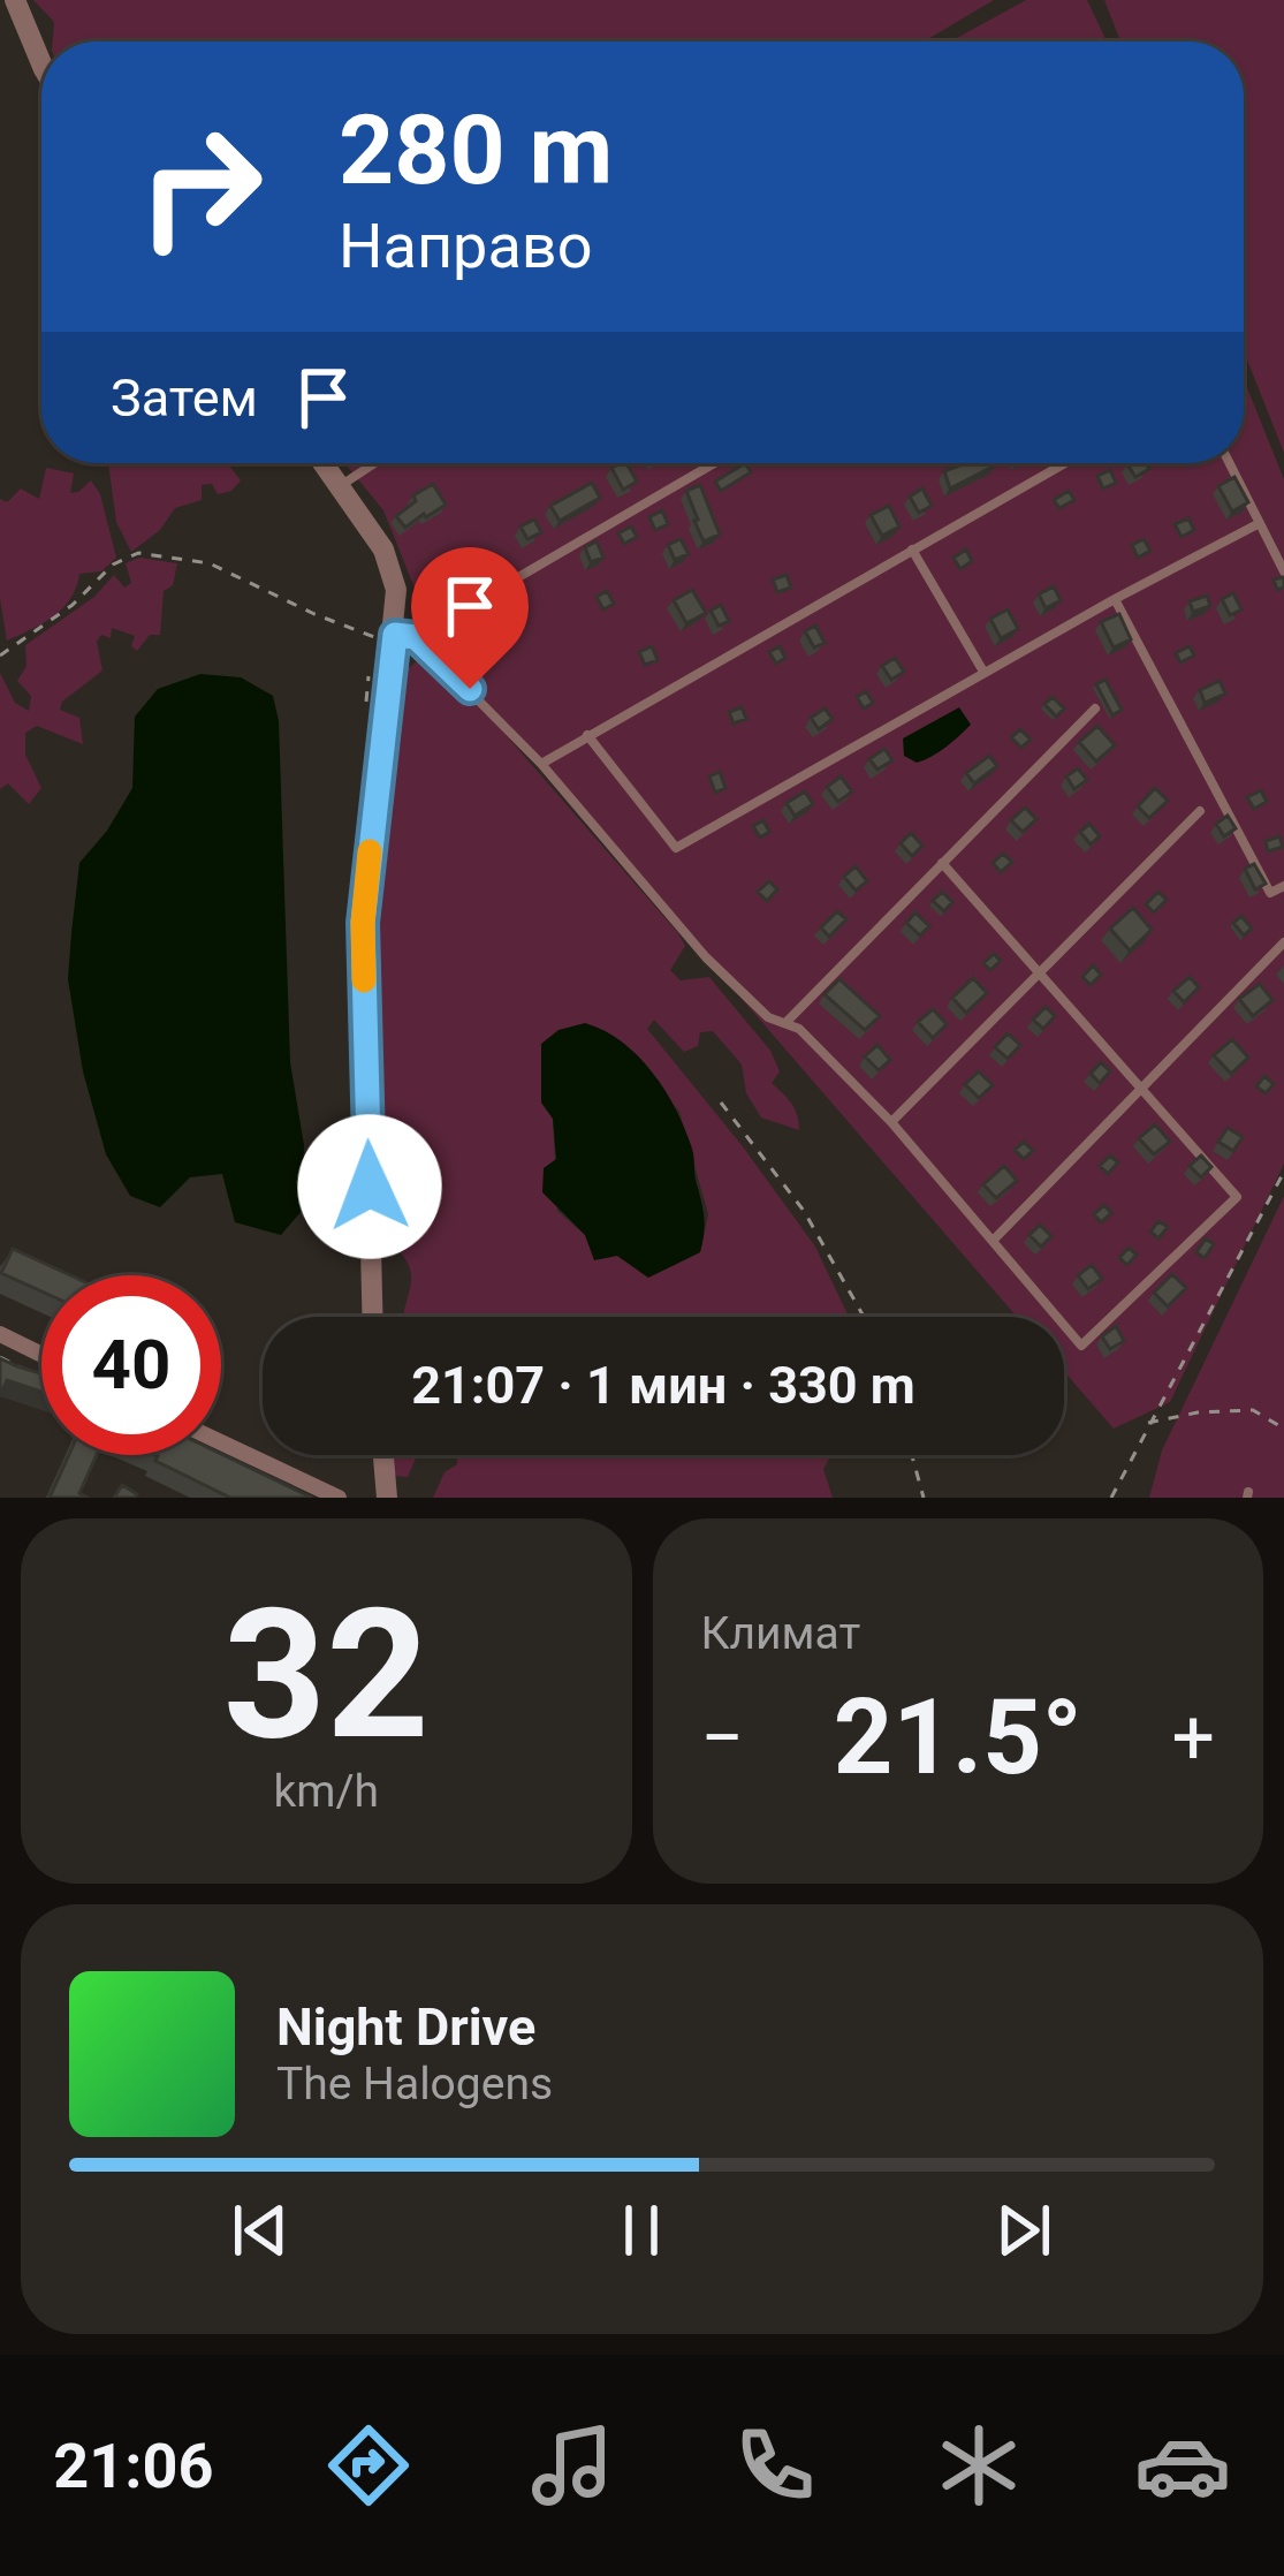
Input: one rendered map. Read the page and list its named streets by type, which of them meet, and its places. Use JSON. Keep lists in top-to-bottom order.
{
  "page": {
    "turn": ["280 m", "Направо"],
    "then": "Затем",
    "limit": "40",
    "trip": "21:07 · 1 мин · 330 m",
    "tile": [
      ["32", "km/h"],
      "Климат"
    ],
    "heat": ["−", "21.5°", "+"],
    "song": ["Night Drive", "The Halogens"],
    "tabs": "21:06"
  }
}
